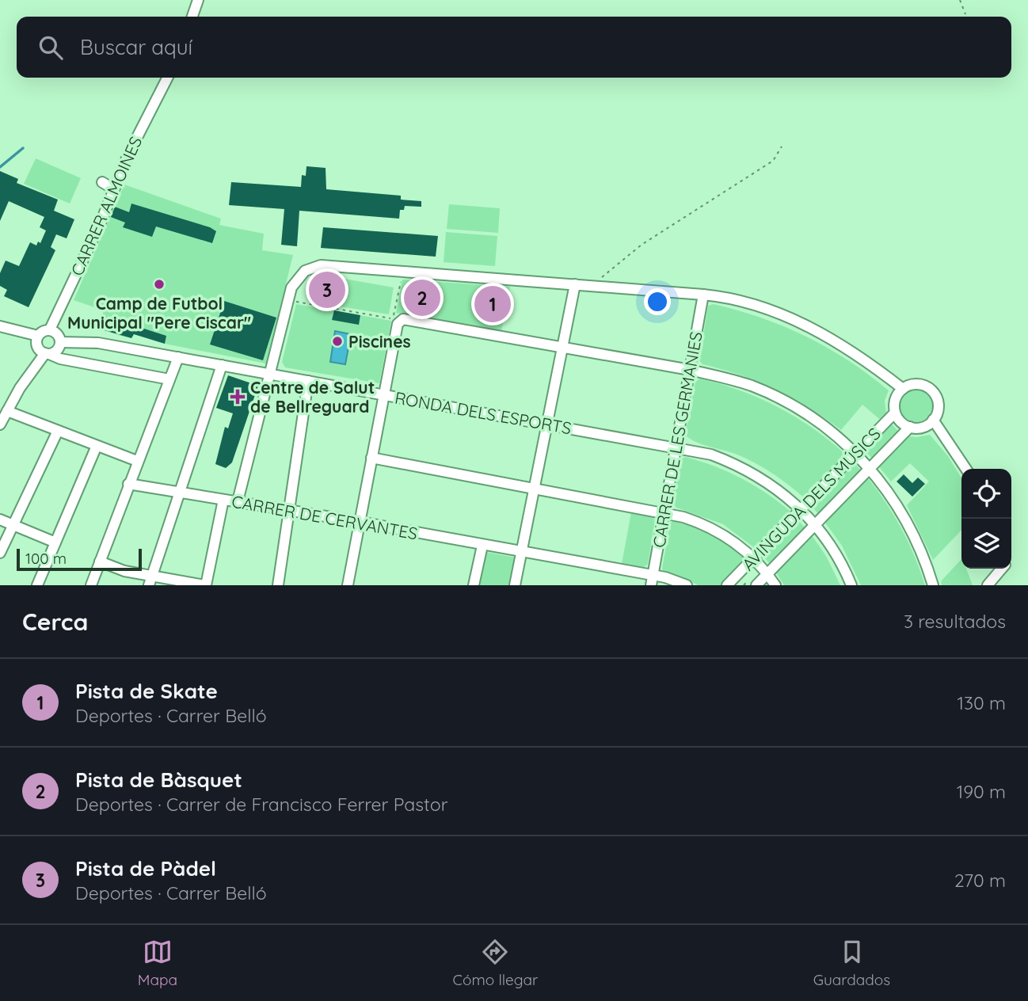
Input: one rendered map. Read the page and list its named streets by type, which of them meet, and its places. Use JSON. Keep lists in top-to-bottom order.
{
  "streets": {
    "street": [
      "CARRER ALMOINES",
      "RONDA DELS ESPORTS",
      "CARRER DE LES GERMANIES",
      "AVINGUDA DELS MÚSICS",
      "CARRER DE CERVANTES"
    ]
  },
  "crossings": [
    ["CARRER ALMOINES", "RONDA DELS ESPORTS"],
    ["RONDA DELS ESPORTS", "CARRER DE LES GERMANIES"],
    ["RONDA DELS ESPORTS", "AVINGUDA DELS MÚSICS"],
    ["CARRER DE LES GERMANIES", "CARRER DE CERVANTES"]
  ],
  "places": {
    "other": ["Camp de Futbol Municipal \"Pere Ciscar\"", "Piscines"],
    "health": ["Centre de Salut de Bellreguard"]
  },
  "scale_bar": "100 m",
  "page": {
    "search": "Buscar aquí",
    "pins": ["3", "2", "1"],
    "scale": "100 m",
    "heading": ["Cerca", "3 resultados"],
    "list": [
      {
        "mark": "1",
        "name": "Pista de Skate",
        "note": "Deportes · Carrer Belló",
        "value": "130 m"
      },
      {
        "mark": "2",
        "name": "Pista de Bàsquet",
        "note": "Deportes · Carrer de Francisco Ferrer Pastor",
        "value": "190 m"
      },
      {
        "mark": "3",
        "name": "Pista de Pàdel",
        "note": "Deportes · Carrer Belló",
        "value": "270 m"
      }
    ],
    "nav": ["Mapa", "Cómo llegar", "Guardados"]
  }
}
